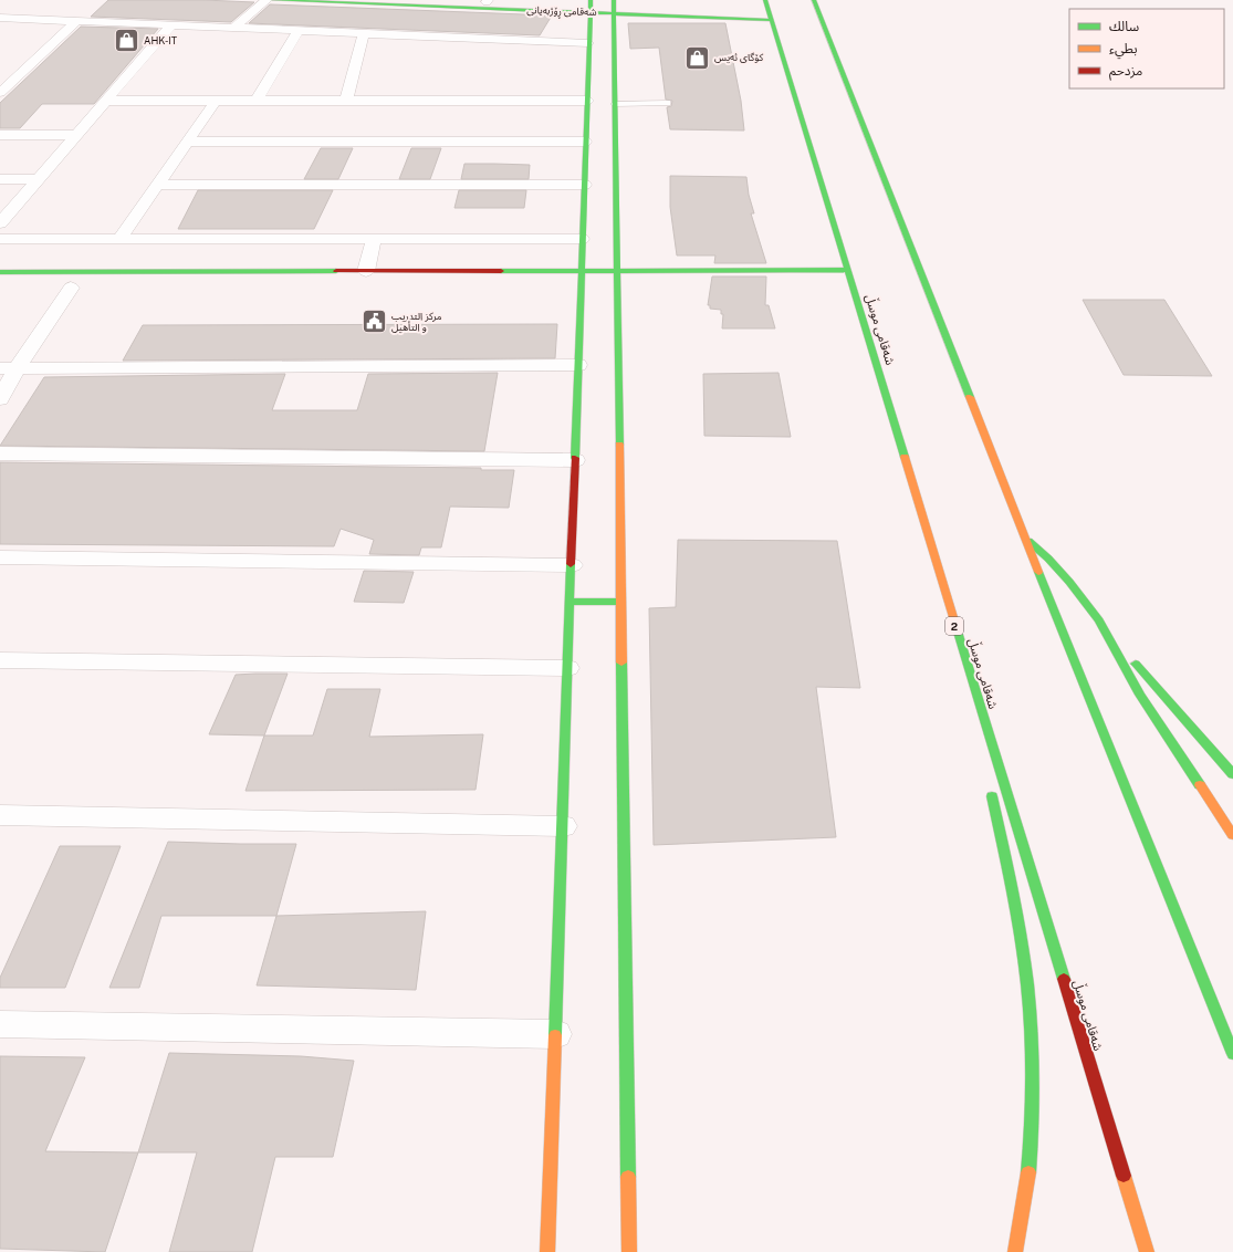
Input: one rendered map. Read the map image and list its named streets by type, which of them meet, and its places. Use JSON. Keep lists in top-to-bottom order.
{
  "streets": {
    "main road": ["شەقامی ڕۆژبەیانی", "شەقامی موسڵ", "2"]
  },
  "crossings": [
    ["شەقامی ڕۆژبەیانی", "شەقامی موسڵ"]
  ],
  "places": {
    "shop": ["AHK-IT", "کۆگای ئەیس"],
    "public building": ["مركز التدريب و التأهيل"]
  },
  "legend": ["سالك", "بطيء", "مزدحم"]
}
